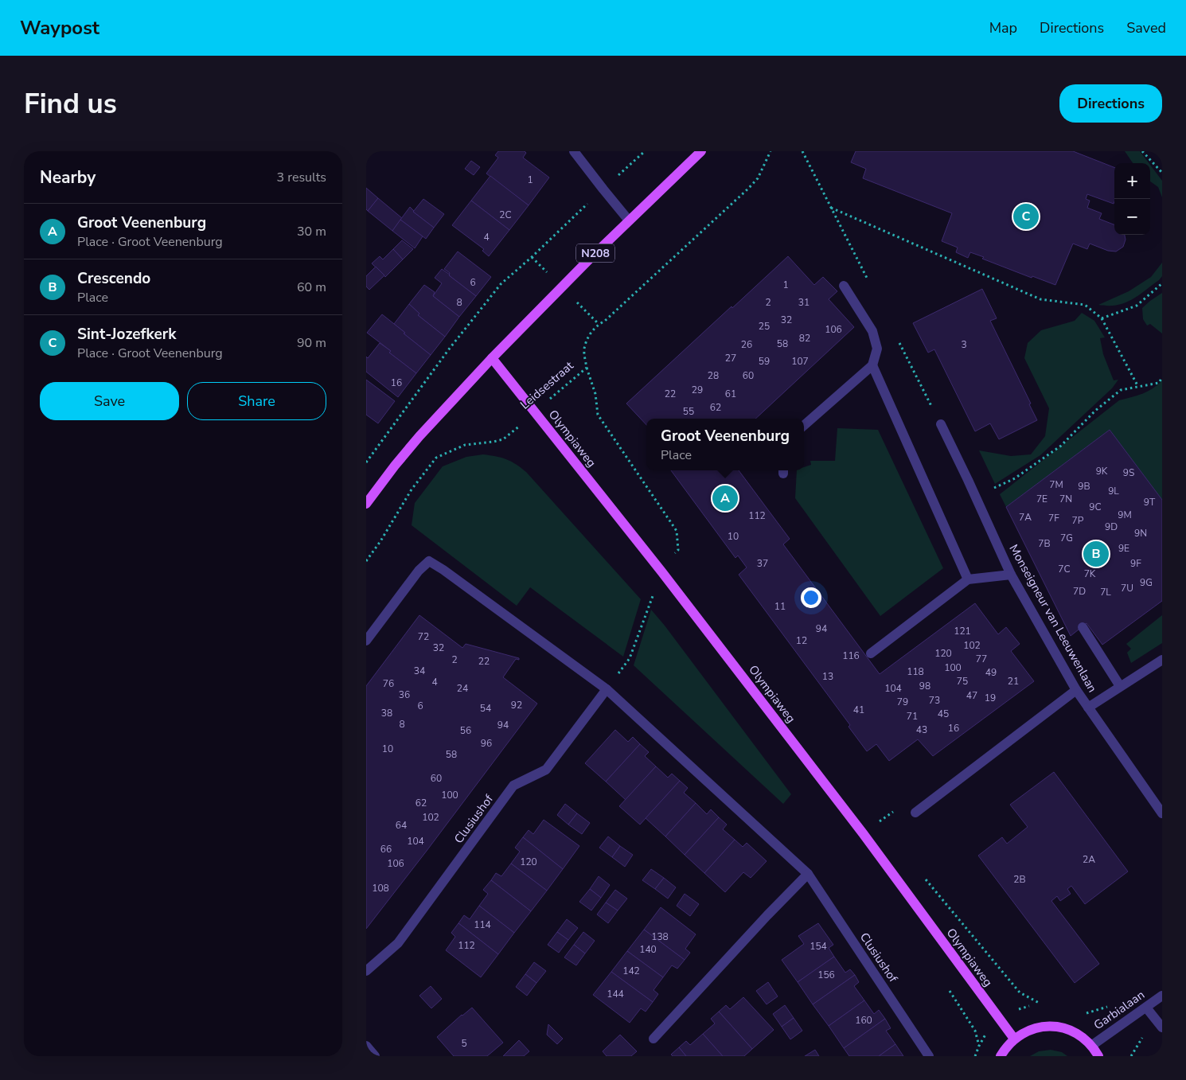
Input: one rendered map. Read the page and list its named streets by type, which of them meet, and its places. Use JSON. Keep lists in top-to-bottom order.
{
  "streets": {
    "main road": ["N208", "Olympiaweg"],
    "street": ["Monseigneur van Leeuwenlaan", "Clusiushof", "Garbialaan"],
    "path": ["Leidsestraat"]
  },
  "crossings": [
    ["N208", "Olympiaweg"],
    ["Leidsestraat", "Olympiaweg"]
  ],
  "house_numbers": [
    "1",
    "2C",
    "4",
    "6",
    "1",
    "8",
    "2",
    "31",
    "32",
    "25",
    "106",
    "82",
    "58",
    "26",
    "3",
    "27",
    "59",
    "107",
    "28",
    "60",
    "16",
    "29",
    "22",
    "61",
    "62",
    "55",
    "9K",
    "9S",
    "7M",
    "9B",
    "9L",
    "7E",
    "7N",
    "9T",
    "9C",
    "9M",
    "112",
    "7A",
    "7F",
    "7P",
    "9D",
    "9N",
    "10",
    "7G",
    "7B",
    "9E",
    "37",
    "9F",
    "7C",
    "7K",
    "9G",
    "7U",
    "7D",
    "7L",
    "11",
    "94",
    "121",
    "72",
    "12",
    "102",
    "32",
    "120",
    "116",
    "77",
    "2",
    "22",
    "100",
    "34",
    "118",
    "49",
    "13",
    "75",
    "21",
    "4",
    "76",
    "98",
    "24",
    "104",
    "36",
    "47",
    "19",
    "73",
    "79",
    "92",
    "6",
    "54",
    "41",
    "38",
    "45",
    "71",
    "8",
    "94",
    "16",
    "43",
    "56",
    "96",
    "10",
    "58",
    "60",
    "100",
    "62",
    "102",
    "64",
    "104",
    "66",
    "2A",
    "120",
    "106",
    "2B",
    "108",
    "114",
    "138",
    "112",
    "154",
    "140",
    "142",
    "156",
    "144",
    "160",
    "5"
  ],
  "page": {
    "header": "Waypost",
    "nav": ["Map", "Directions", "Saved"],
    "buttons": [
      "Directions",
      ["Save", "Share"]
    ],
    "title": "Find us",
    "heading": ["Nearby", "3 results"],
    "map_buttons": ["+", "−"],
    "pins": ["C", "A", "B"],
    "list": [
      {
        "mark": "A",
        "name": "Groot Veenenburg",
        "note": "Place · Groot Veenenburg",
        "value": "30 m"
      },
      {
        "mark": "B",
        "name": "Crescendo",
        "note": "Place",
        "value": "60 m"
      },
      {
        "mark": "C",
        "name": "Sint-Jozefkerk",
        "note": "Place · Groot Veenenburg",
        "value": "90 m"
      }
    ],
    "popup": ["Groot Veenenburg", "Place"]
  }
}
